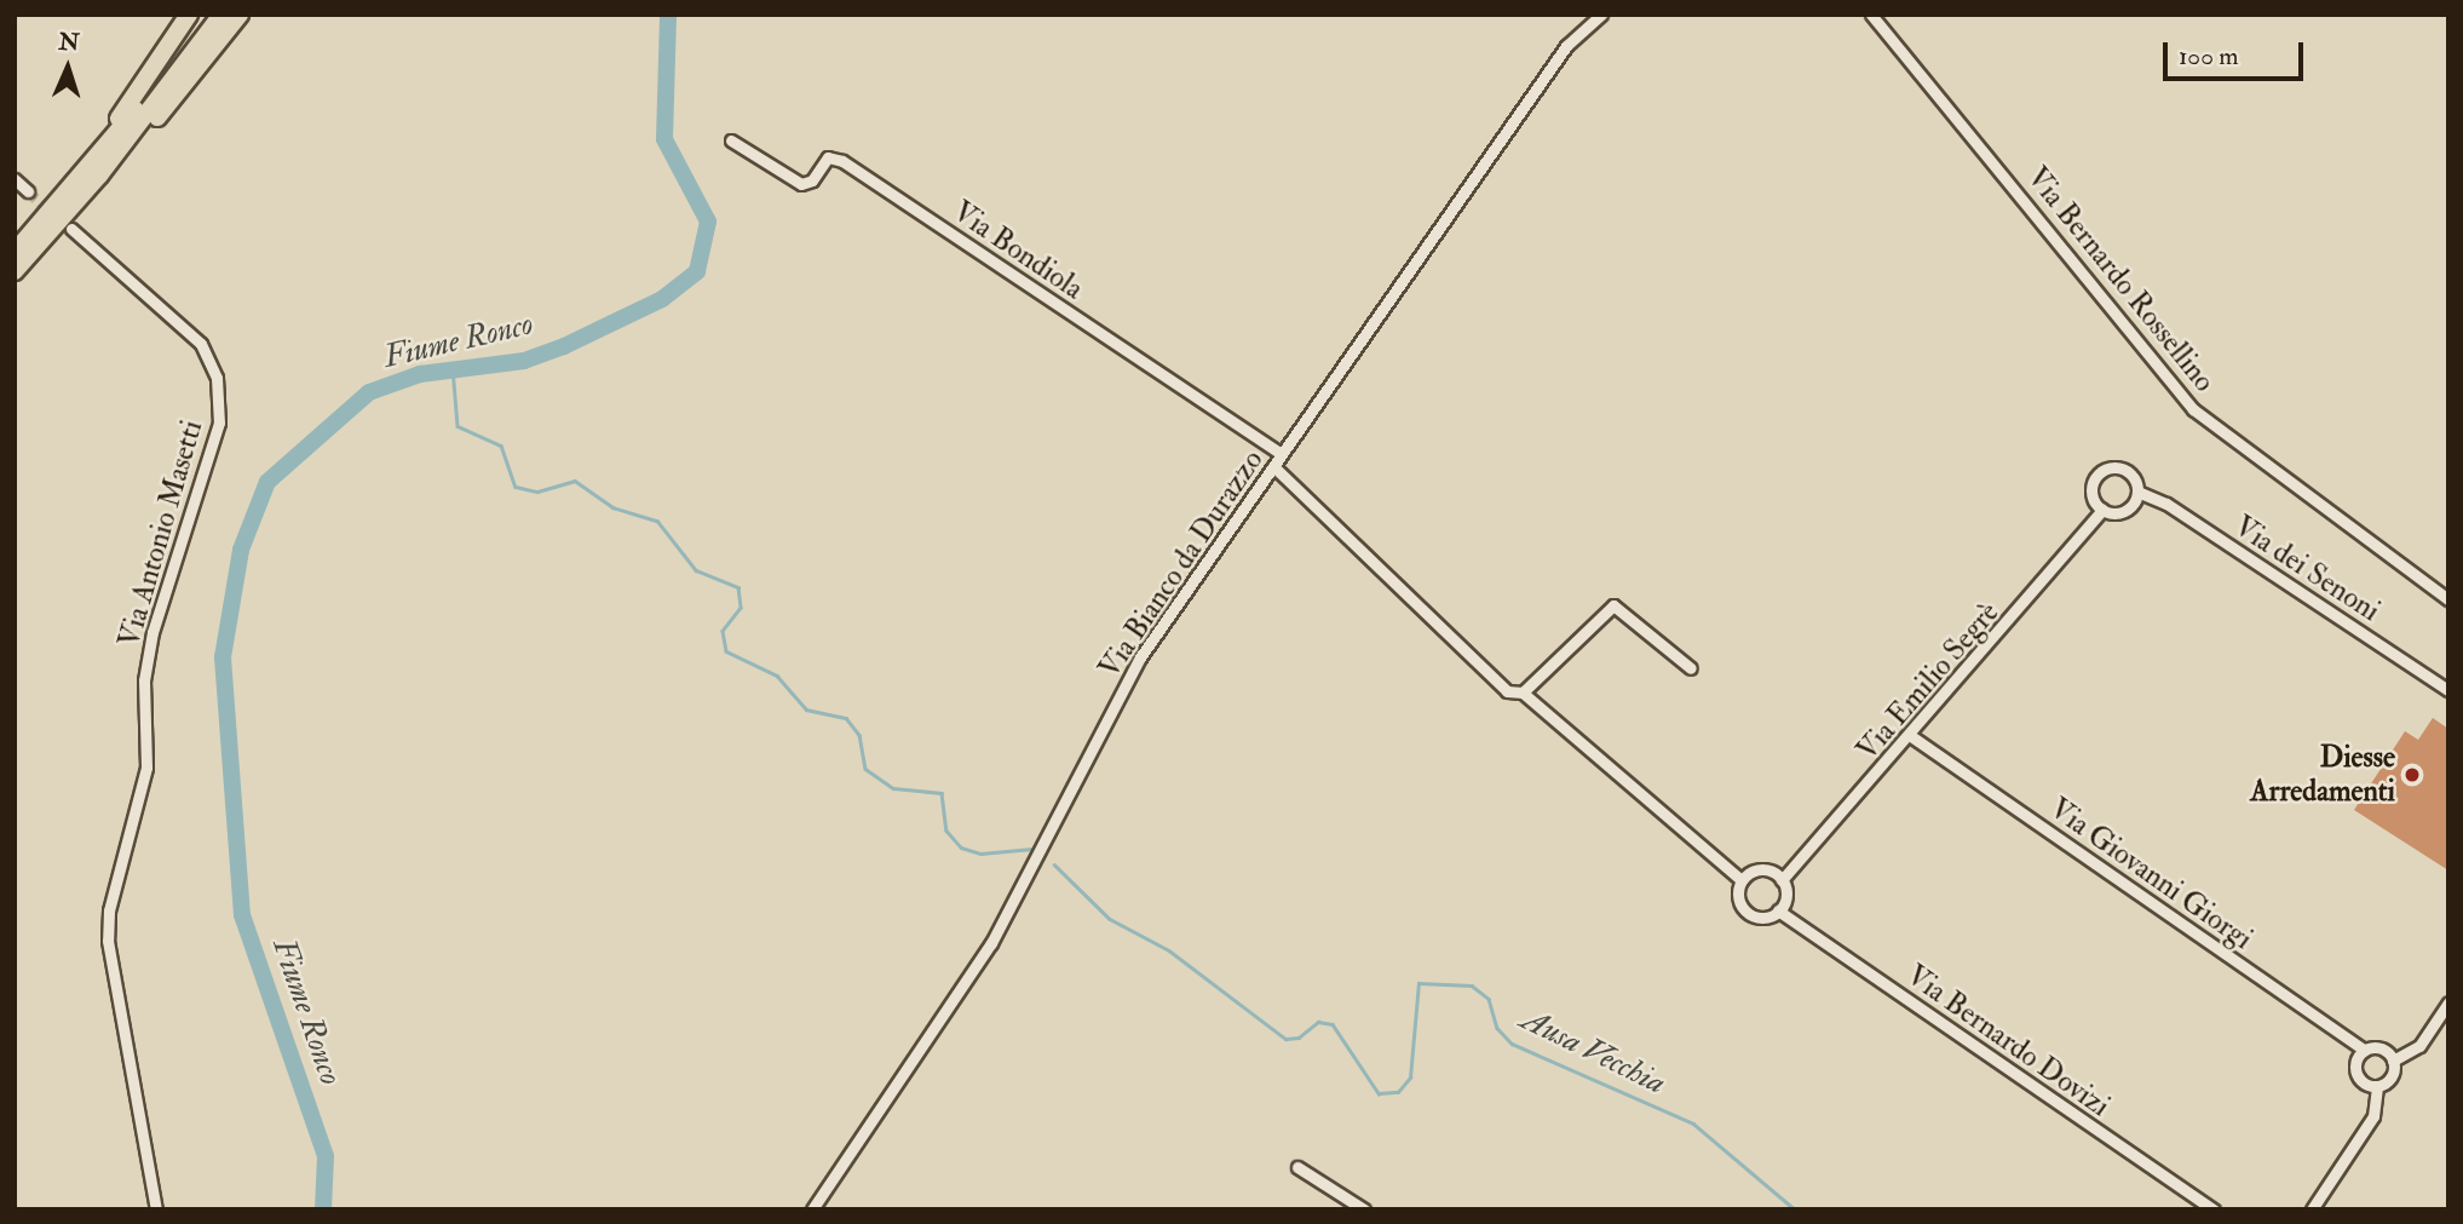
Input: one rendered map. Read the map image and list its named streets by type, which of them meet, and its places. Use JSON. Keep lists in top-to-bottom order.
{
  "streets": {
    "street": [
      "Via Bondiola",
      "Via Bernardo Rossellino",
      "Via Antonio Masetti",
      "Via Bianco da Durazzo",
      "Via dei Senoni",
      "Via Emilio Segrè",
      "Via Giovanni Giorgi",
      "Via Bernardo Dovizi"
    ]
  },
  "crossings": [
    ["Via Bondiola", "Via Bianco da Durazzo"],
    ["Via dei Senoni", "Via Emilio Segrè"],
    ["Via Emilio Segrè", "Via Giovanni Giorgi"],
    ["Via Emilio Segrè", "Via Bernardo Dovizi"]
  ],
  "water": ["Fiume Ronco", "Ausa Vecchia"],
  "places": ["Diesse Arredamenti"],
  "scale_bar": "100 m",
  "north": "top"
}
